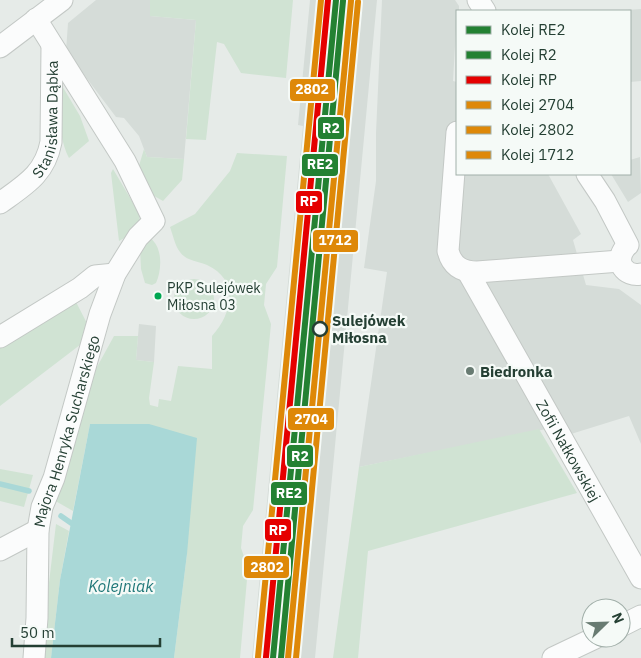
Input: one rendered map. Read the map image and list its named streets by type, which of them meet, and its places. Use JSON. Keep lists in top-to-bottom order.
{
  "streets": {
    "street": ["Stanisława Dąbka", "Majora Henryka Sucharskiego", "Zofii Nałkowskiej"]
  },
  "crossings": [
    ["Stanisława Dąbka", "Majora Henryka Sucharskiego"]
  ],
  "water": ["Kolejniak"],
  "places": ["PKP Sulejówek Miłosna 03", "Sulejówek Miłosna", "Biedronka"],
  "lines": [
    "rail line RE2",
    "rail line RP",
    "rail line 2802",
    "rail line R2",
    "rail line 2704",
    "rail line 1712"
  ],
  "legend": [
    "Kolej RE2",
    "Kolej R2",
    "Kolej RP",
    "Kolej 2704",
    "Kolej 2802",
    "Kolej 1712"
  ],
  "scale_bar": "50 m",
  "north": "top right"
}
